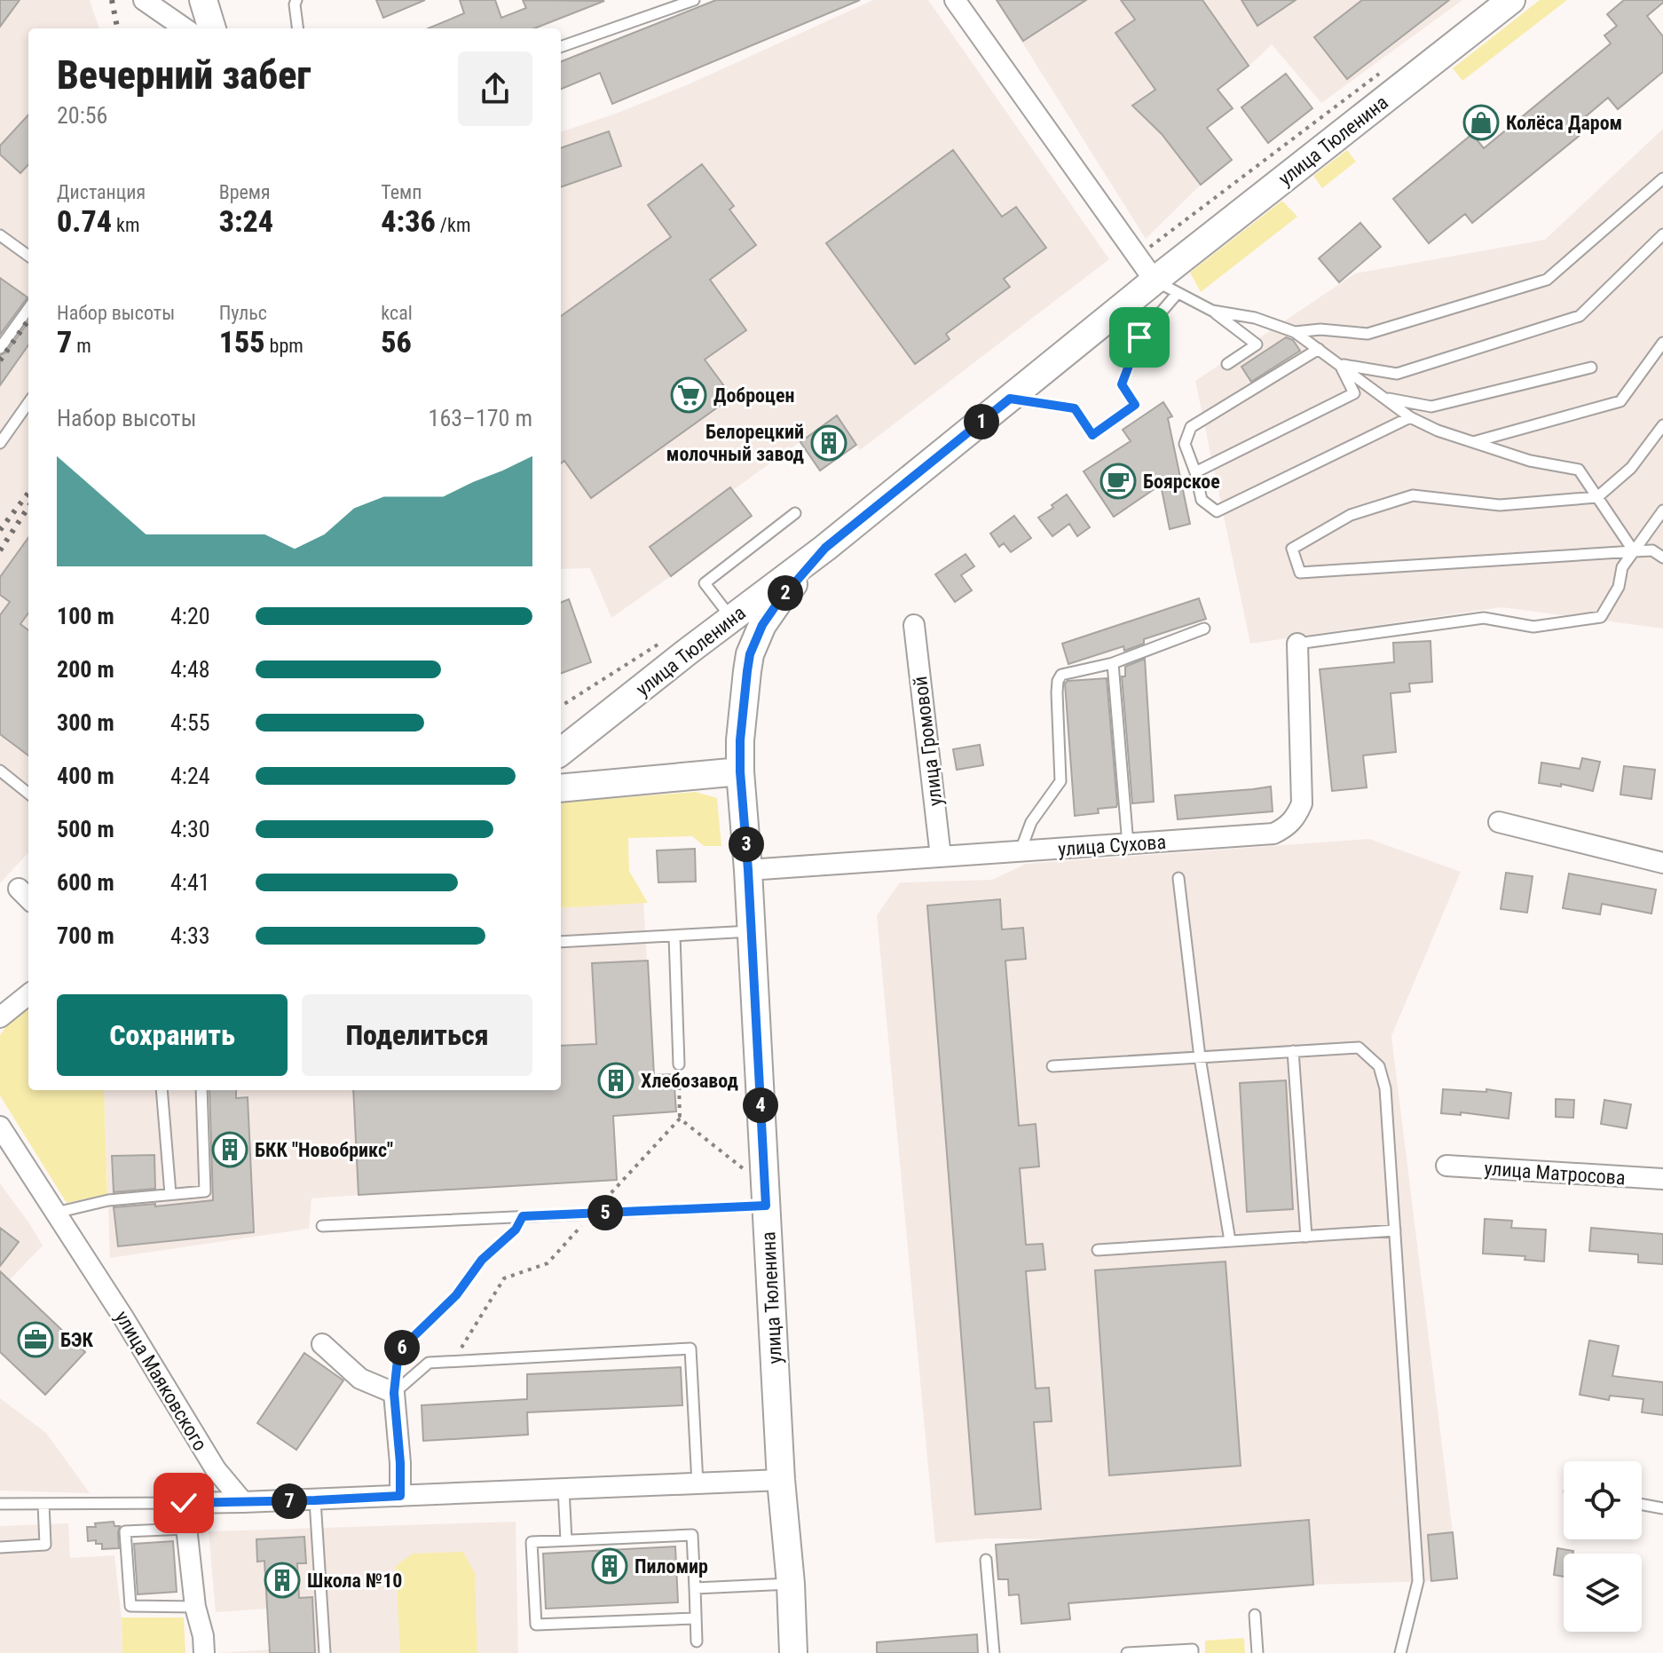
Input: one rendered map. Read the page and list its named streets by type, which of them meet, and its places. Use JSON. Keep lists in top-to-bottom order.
{
  "streets": {
    "main road": ["улица Тюленина"],
    "street": [
      "улица Громовой",
      "улица Сухова",
      "улица Матросова",
      "улица Маяковского"
    ]
  },
  "crossings": [
    ["улица Тюленина", "улица Сухова"],
    ["улица Громовой", "улица Сухова"]
  ],
  "places": {
    "shop": ["Колёса Даром"],
    "supermarket": ["Доброцен"],
    "building": [
      "Белорецкий молочный завод",
      "Хлебозавод",
      "БКК \"Новобрикс\"",
      "Пиломир",
      "Школа №10"
    ],
    "cafe": ["Боярское"],
    "office": ["БЭК"]
  },
  "page": {
    "heading": ["Вечерний забег", "20:56"],
    "stats": [
      ["Дистанция", "0.74 km"],
      ["Время", "3:24"],
      ["Темп", "4:36 /km"],
      ["Набор высоты", "7 m"],
      ["Пульс", "155 bpm"],
      ["kcal", "56"]
    ],
    "chart": ["Набор высоты", "163–170 m"],
    "pins": [
      "1",
      "2",
      "3",
      "4",
      "5",
      "6",
      "7"
    ],
    "list": [
      {
        "name": "100 m",
        "note": "4:20"
      },
      {
        "name": "200 m",
        "note": "4:48"
      },
      {
        "name": "300 m",
        "note": "4:55"
      },
      {
        "name": "400 m",
        "note": "4:24"
      },
      {
        "name": "500 m",
        "note": "4:30"
      },
      {
        "name": "600 m",
        "note": "4:41"
      },
      {
        "name": "700 m",
        "note": "4:33"
      }
    ],
    "buttons": ["Сохранить", "Поделиться"]
  }
}
